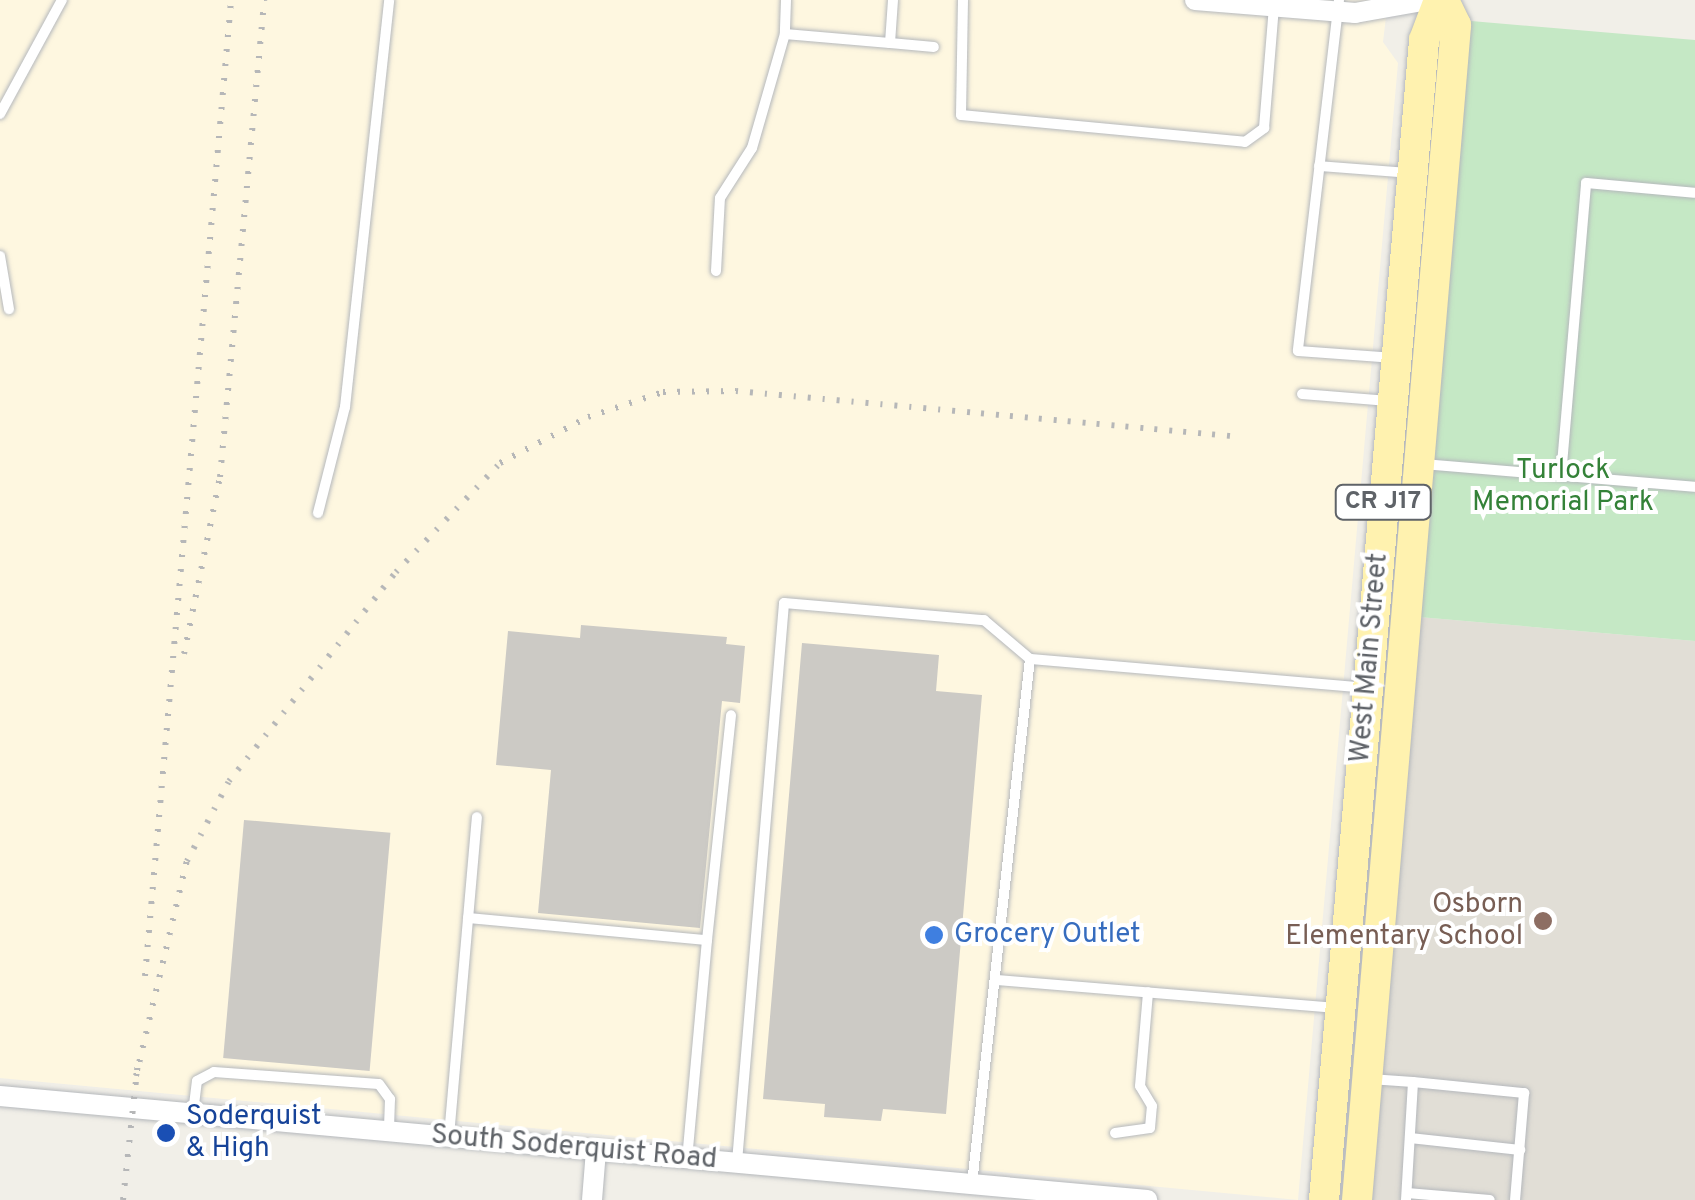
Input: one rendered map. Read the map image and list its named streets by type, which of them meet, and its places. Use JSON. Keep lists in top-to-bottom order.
{
  "streets": {
    "main road": ["CR J17", "West Main Street"],
    "street": ["South Soderquist Road"]
  },
  "parks": ["Turlock Memorial Park"],
  "places": ["Osborn Elementary School", "Grocery Outlet", "Soderquist & High"]
}
